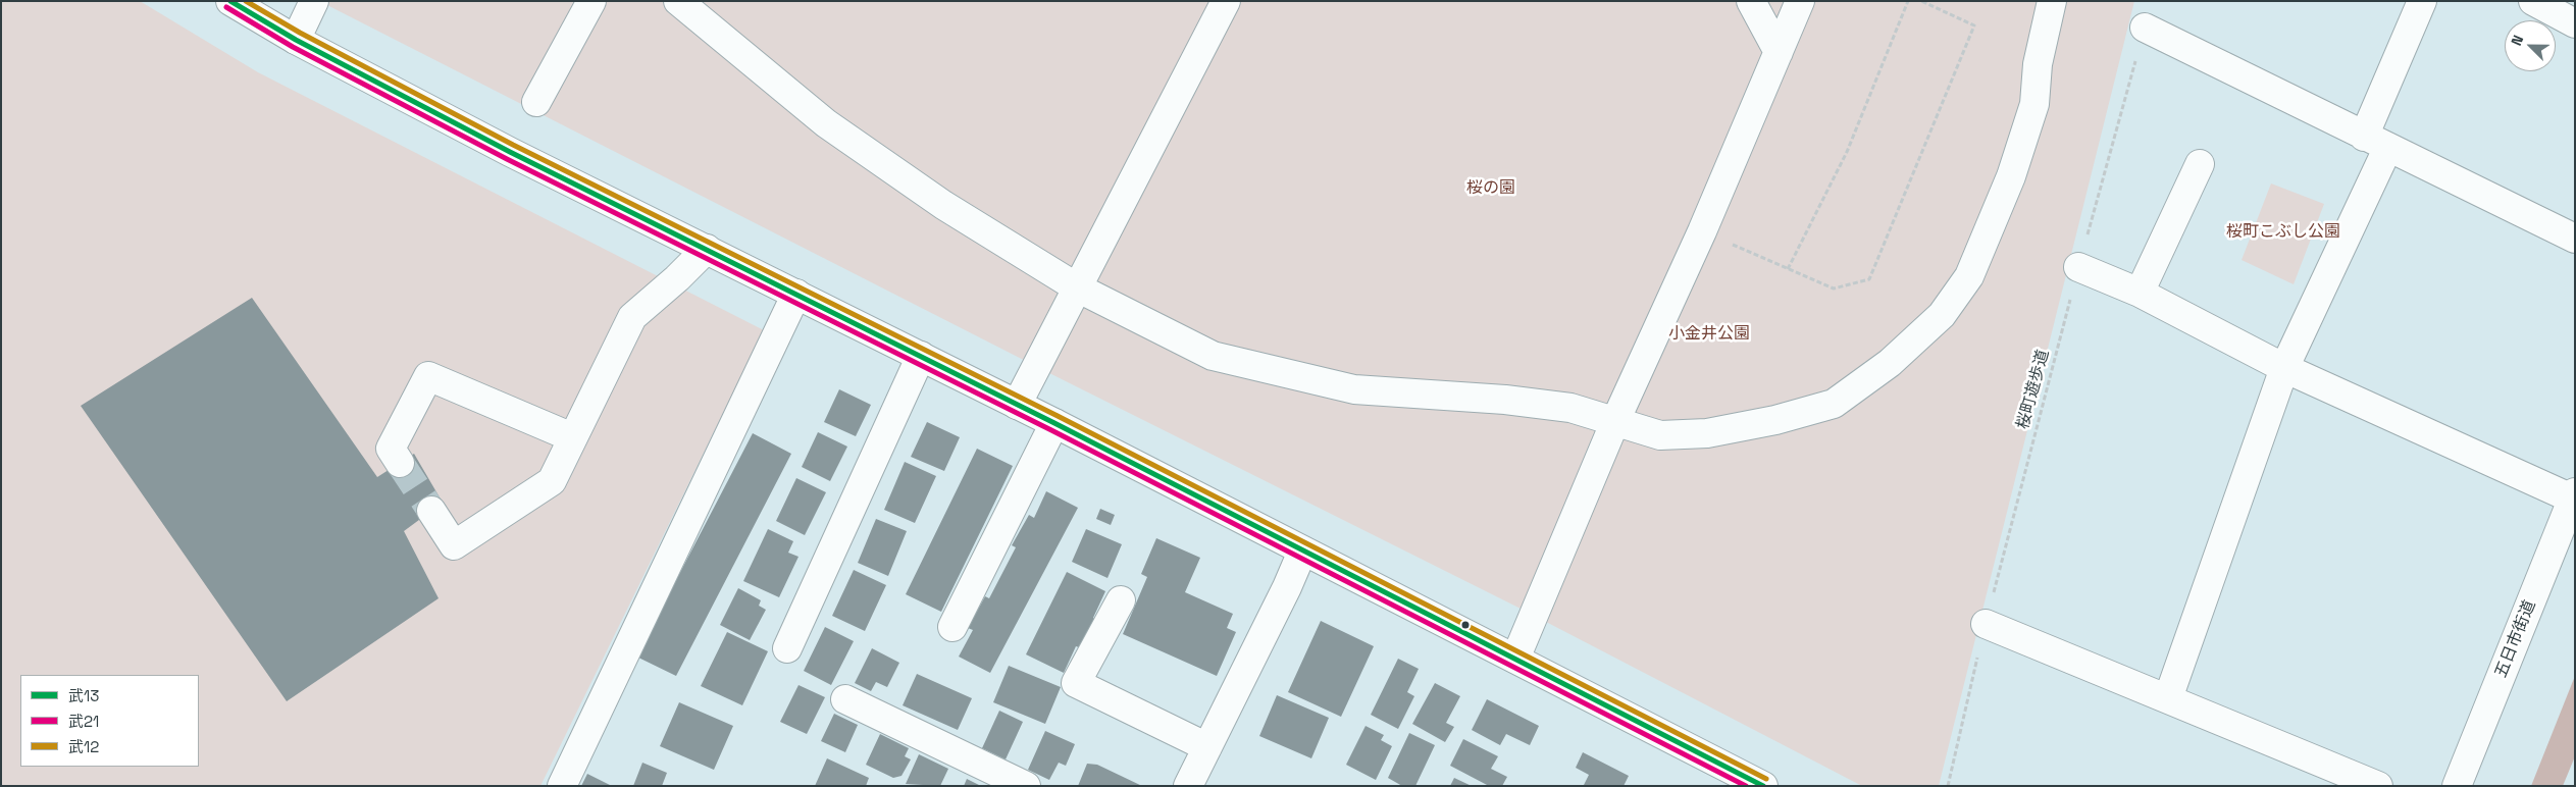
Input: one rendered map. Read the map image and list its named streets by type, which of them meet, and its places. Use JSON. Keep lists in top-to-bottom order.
{
  "streets": {
    "street": ["五日市街道"],
    "path": ["桜町遊歩道"]
  },
  "parks": ["桜の園", "桜町こぶし公園", "小金井公園"],
  "lines": ["transit line 武13", "transit line 武12", "transit line 武21"],
  "legend": ["武13", "武21", "武12"],
  "north": "top left"
}
